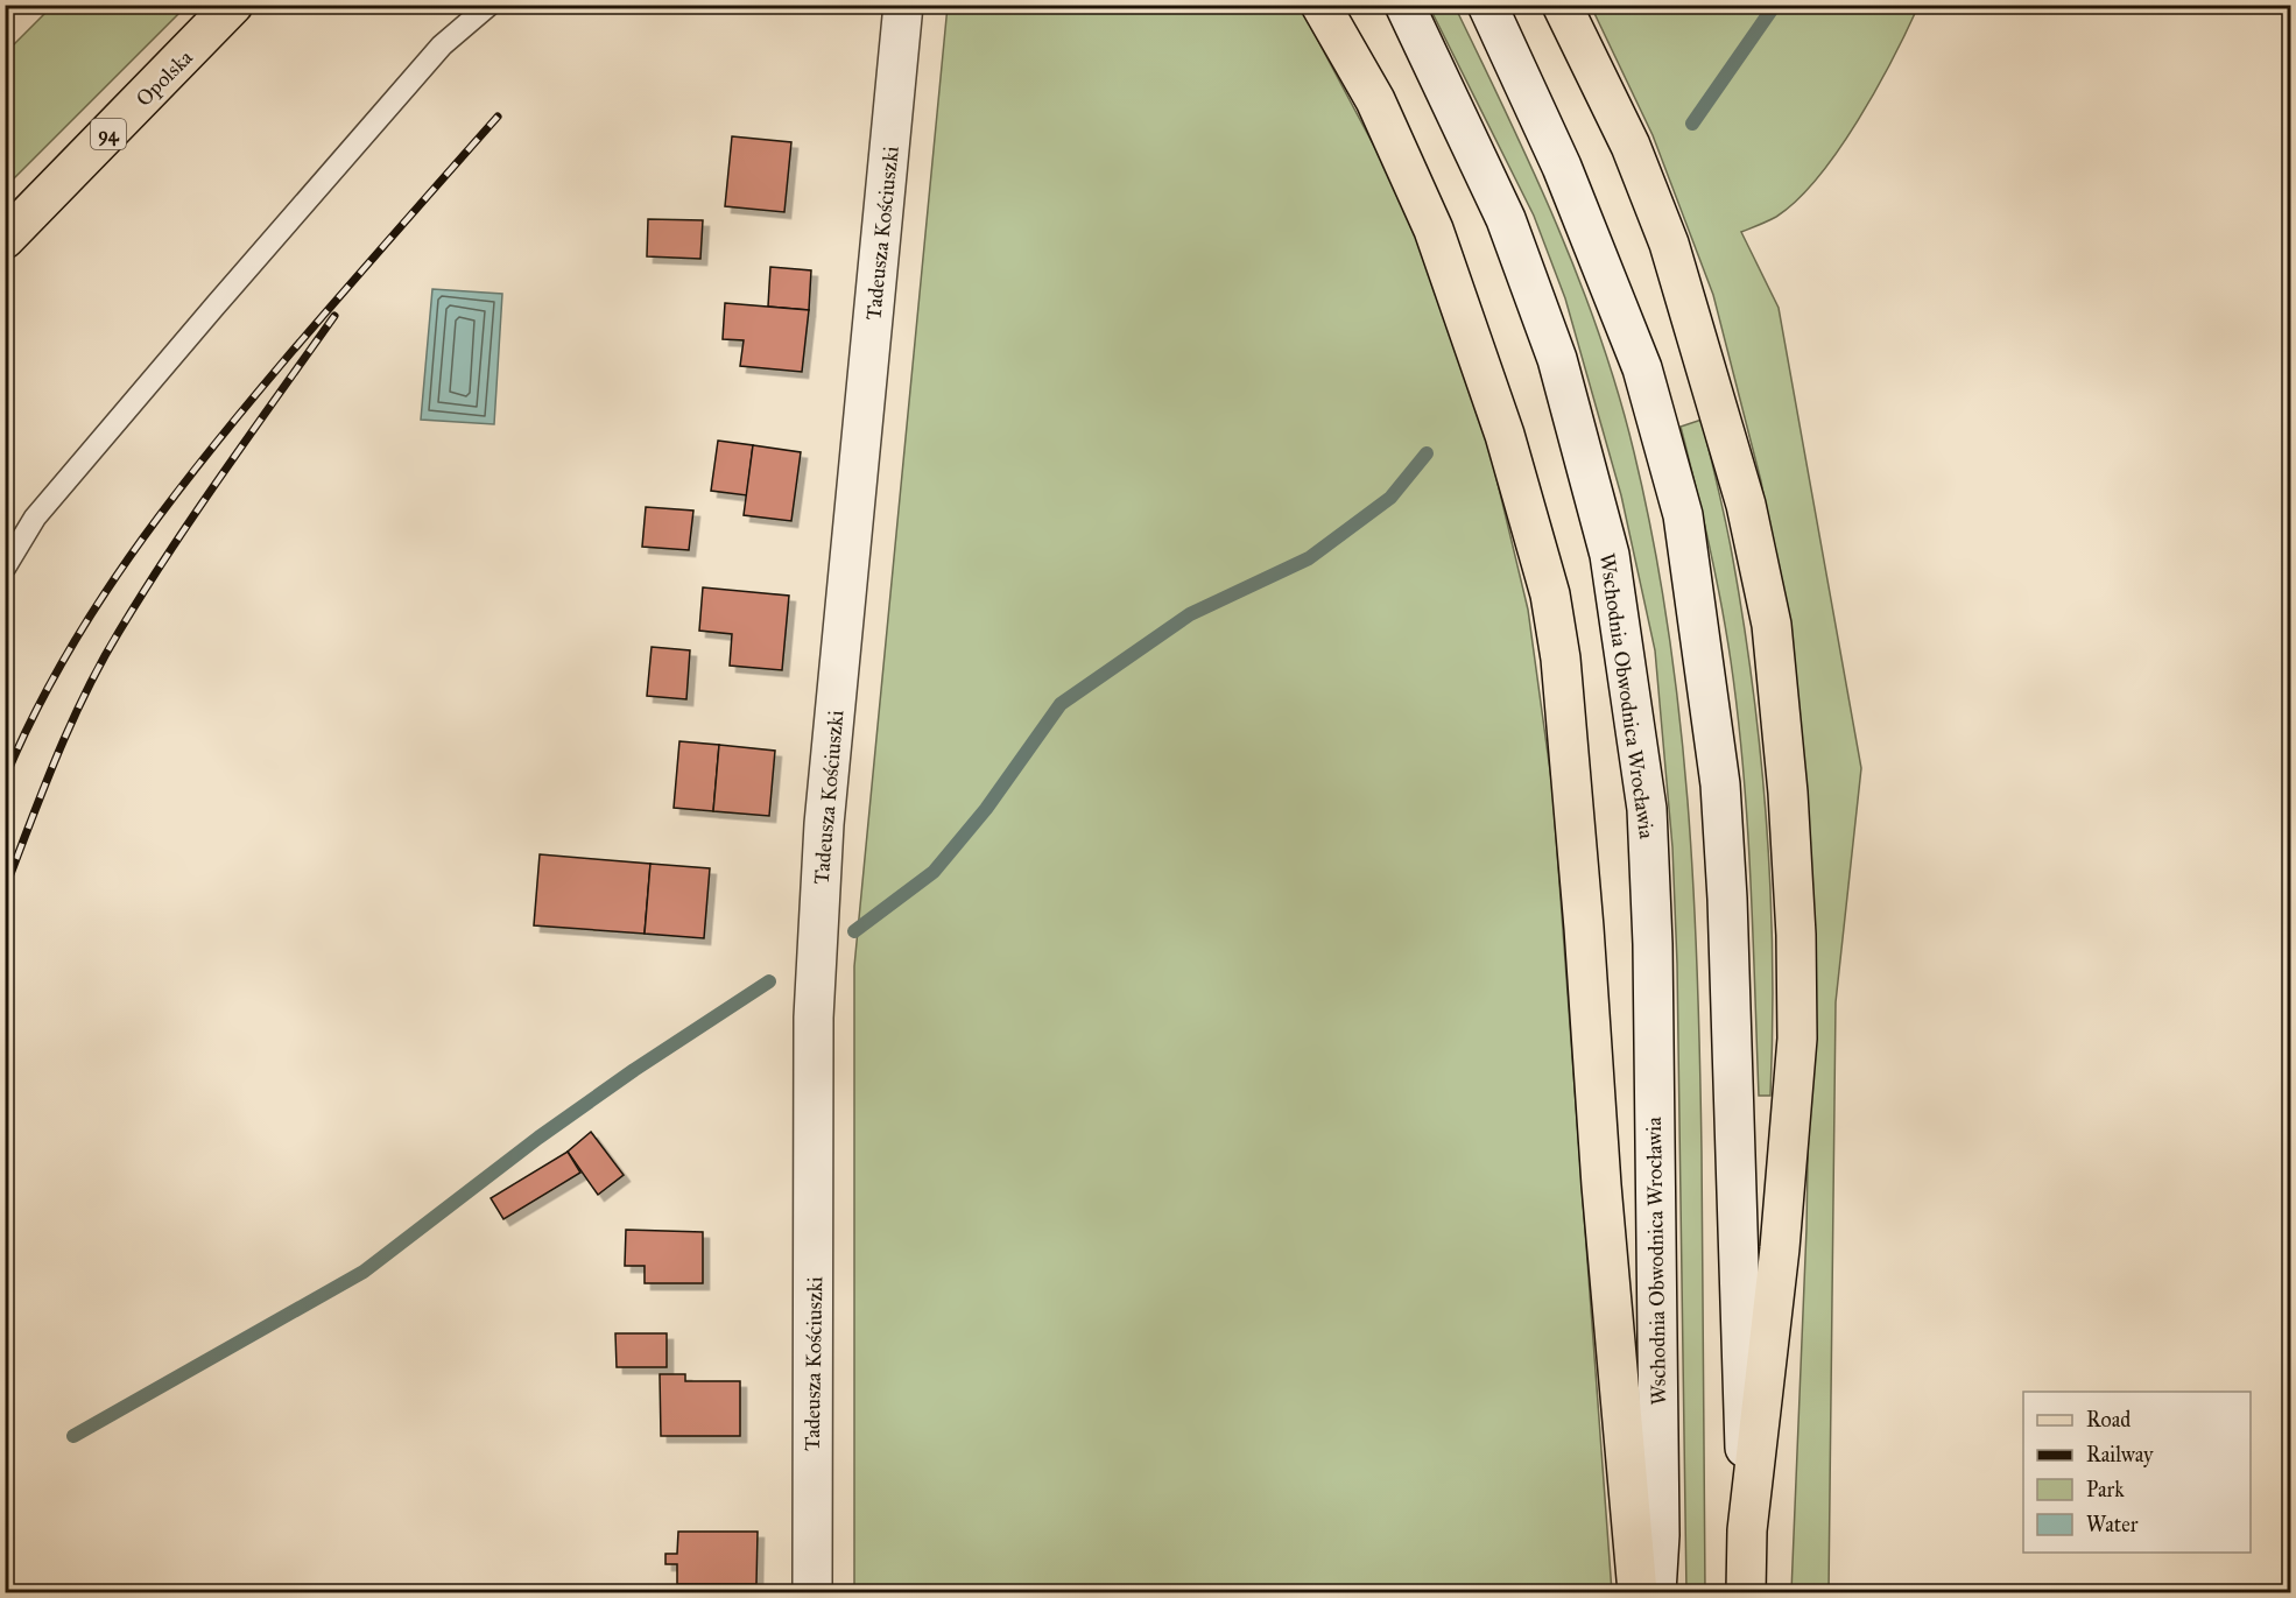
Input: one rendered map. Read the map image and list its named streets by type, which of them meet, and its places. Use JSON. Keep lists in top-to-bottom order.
{
  "streets": {
    "main road": [
      "Opolska",
      "94",
      "Tadeusza Kościuszki",
      "Wschodnia Obwodnica Wrocławia"
    ]
  },
  "legend": [
    "Road",
    "Railway",
    "Park",
    "Water"
  ]
}
